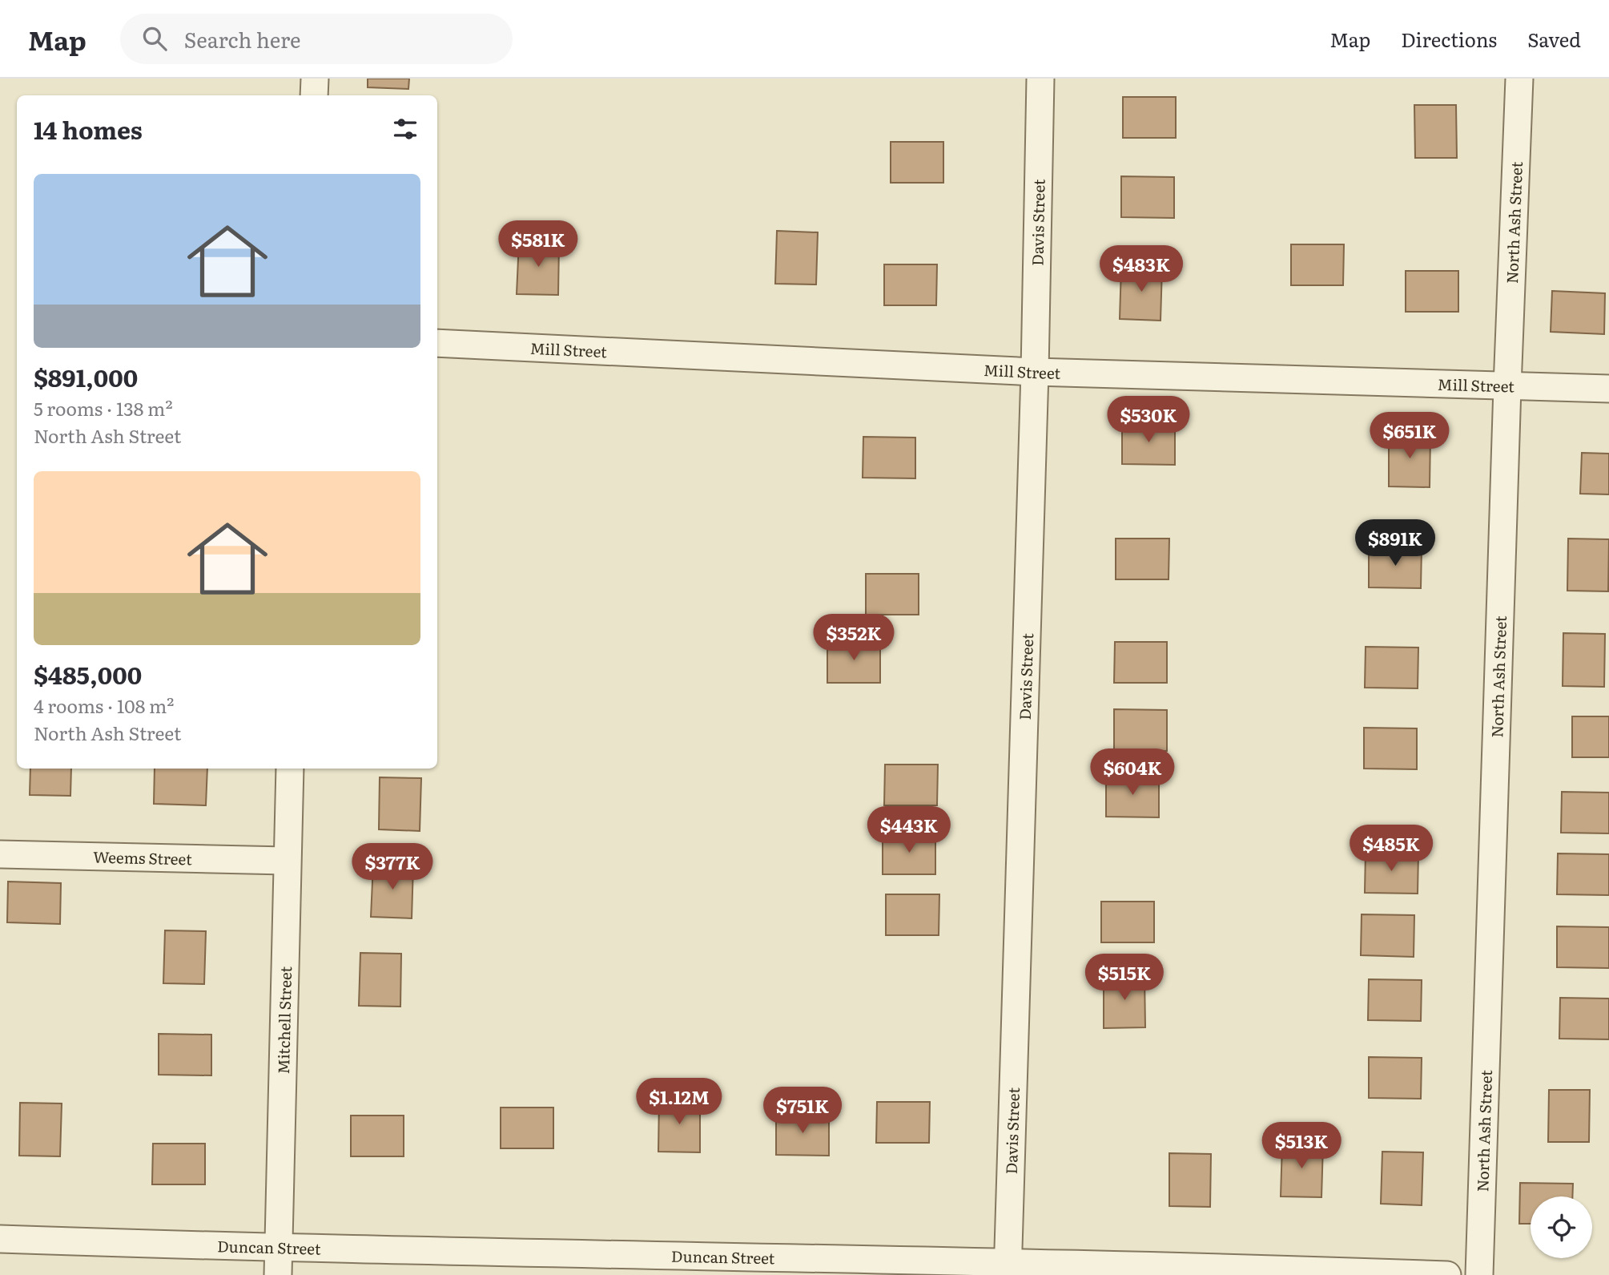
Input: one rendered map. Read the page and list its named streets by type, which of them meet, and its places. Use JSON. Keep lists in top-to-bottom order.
{
  "streets": {
    "street": [
      "Davis Street",
      "North Ash Street",
      "Mill Street",
      "Weems Street",
      "Mitchell Street",
      "Duncan Street"
    ]
  },
  "crossings": [
    ["Davis Street", "Mill Street"],
    ["Davis Street", "Duncan Street"],
    ["North Ash Street", "Mill Street"],
    ["Weems Street", "Mitchell Street"],
    ["Mitchell Street", "Duncan Street"]
  ],
  "page": {
    "header": "Map",
    "search": "Search here",
    "nav": ["Map", "Directions", "Saved"],
    "heading": "14 homes",
    "list": [
      {
        "name": "$891,000",
        "note": "5 rooms · 138 m² · North Ash Street"
      },
      {
        "name": "$485,000",
        "note": "4 rooms · 108 m² · North Ash Street"
      }
    ],
    "price": [
      "$581K",
      "$483K",
      "$530K",
      "$651K",
      "$891K",
      "$352K",
      "$604K",
      "$443K",
      "$485K",
      "$377K",
      "$515K",
      "$1.12M",
      "$751K",
      "$513K"
    ]
  }
}
